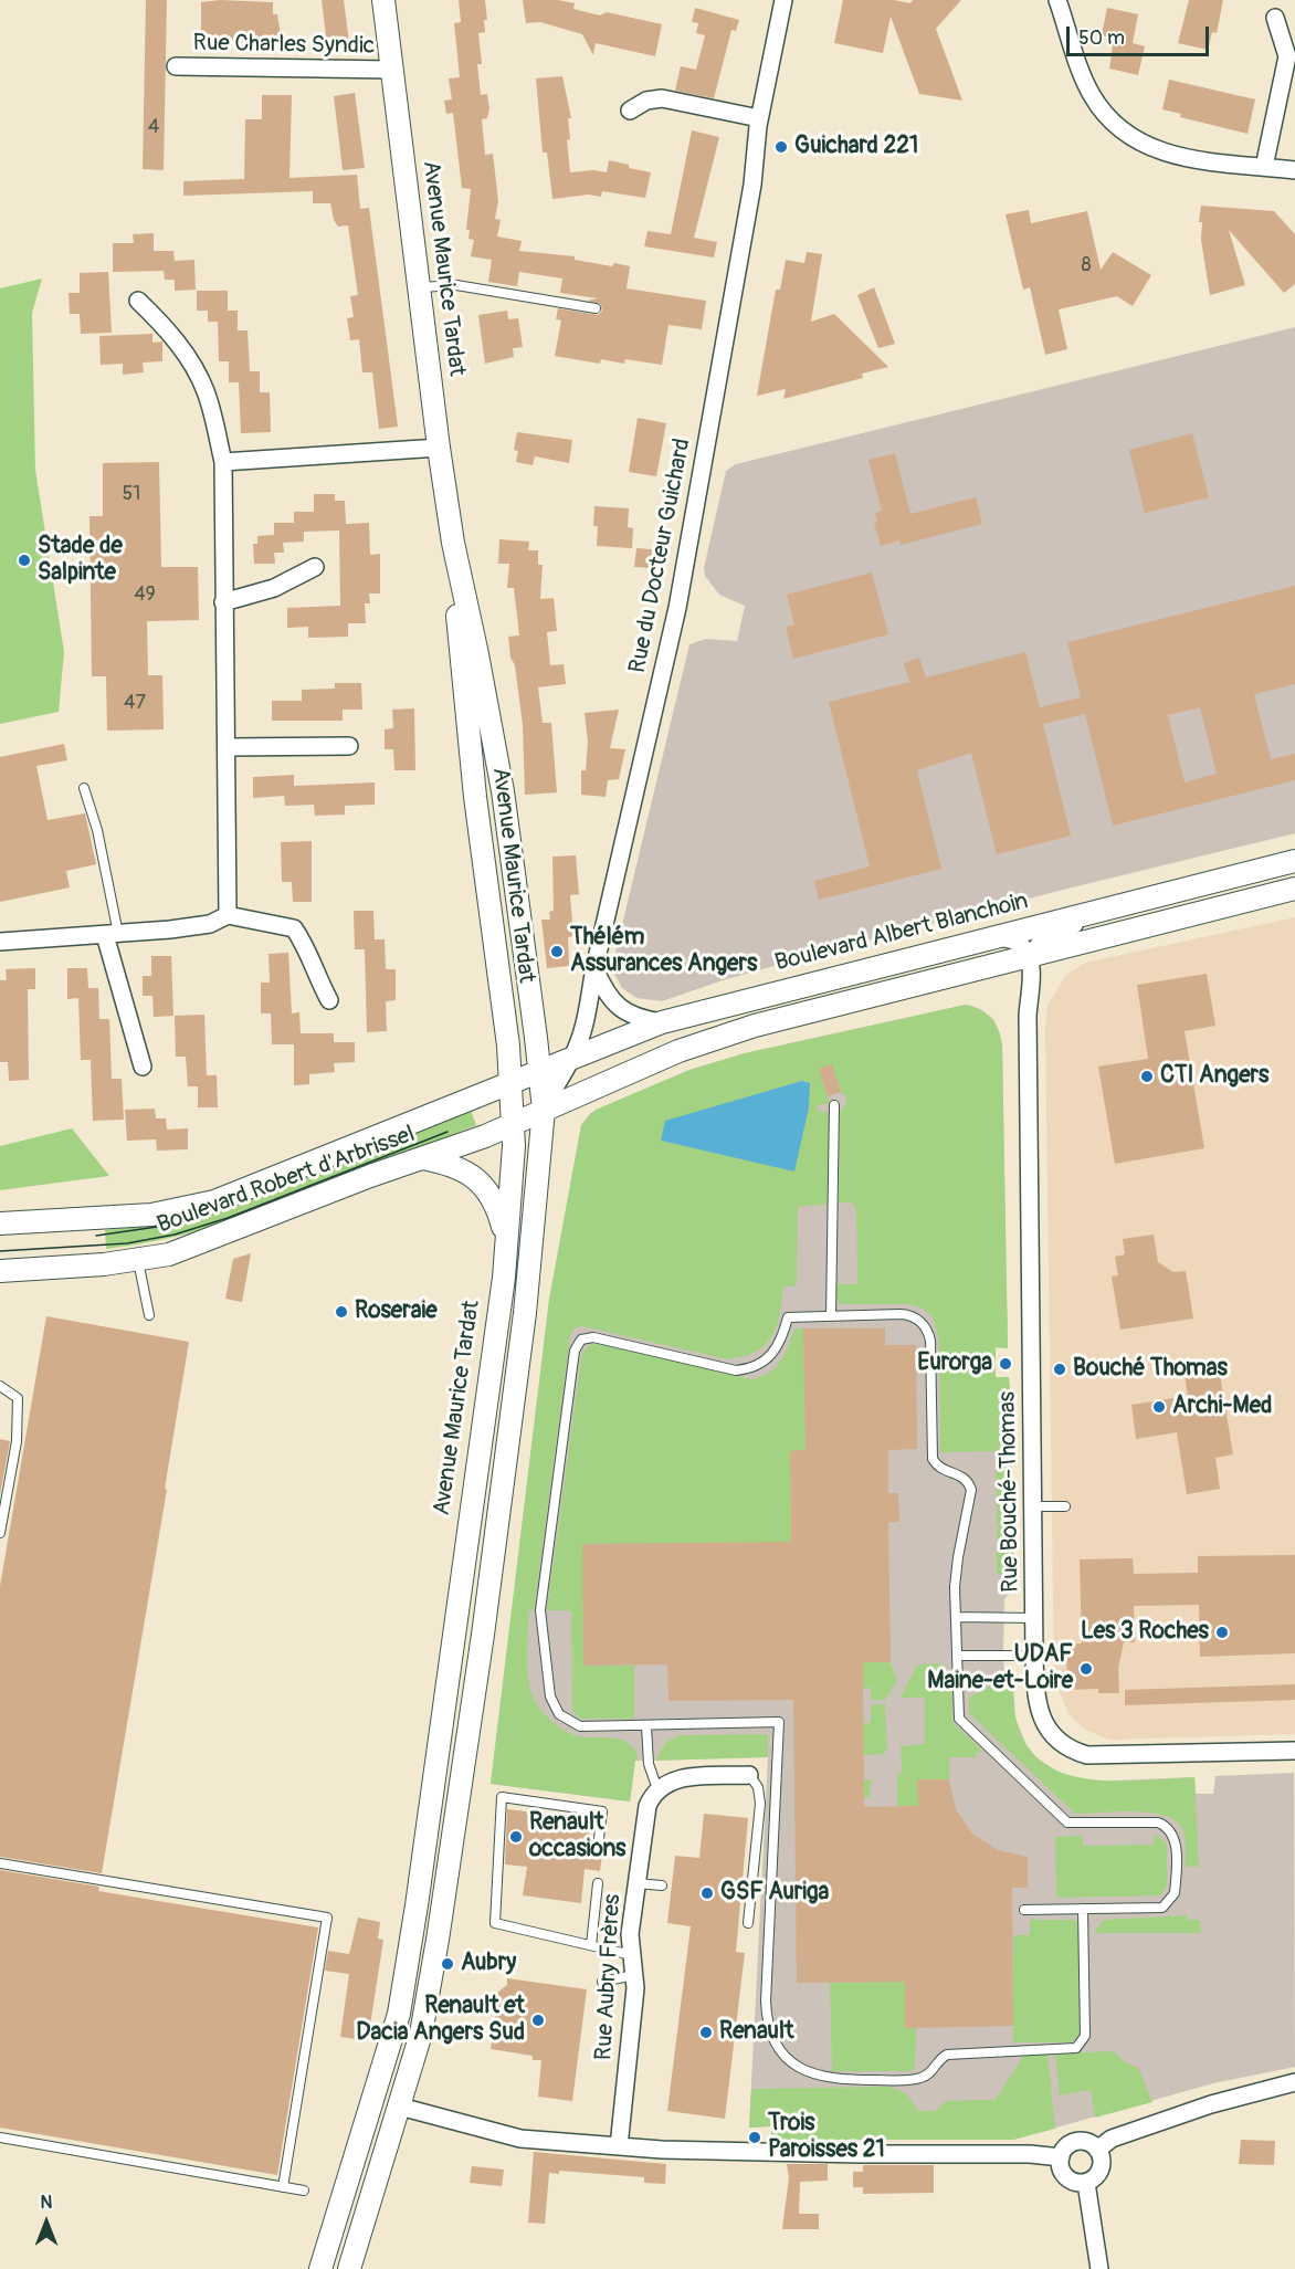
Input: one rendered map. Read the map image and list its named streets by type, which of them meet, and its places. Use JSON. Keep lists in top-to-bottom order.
{
  "streets": {
    "street": [
      "Rue Charles Syndic",
      "Avenue Maurice Tardat",
      "Rue du Docteur Guichard",
      "Boulevard Albert Blanchoin",
      "Boulevard Robert d'Arbrissel",
      "Rue Bouché-Thomas",
      "Rue Aubry Frères"
    ]
  },
  "crossings": [
    ["Rue Charles Syndic", "Avenue Maurice Tardat"],
    ["Avenue Maurice Tardat", "Rue du Docteur Guichard"],
    ["Avenue Maurice Tardat", "Boulevard Albert Blanchoin"],
    ["Avenue Maurice Tardat", "Boulevard Robert d'Arbrissel"],
    ["Rue du Docteur Guichard", "Boulevard Albert Blanchoin"],
    ["Rue du Docteur Guichard", "Boulevard Robert d'Arbrissel"],
    ["Boulevard Albert Blanchoin", "Boulevard Robert d'Arbrissel"]
  ],
  "places": [
    "Guichard 221",
    "Stade de Salpinte",
    "Thélém Assurances Angers",
    "CTI Angers",
    "Roseraie",
    "Eurorga",
    "Bouché Thomas",
    "Archi-Med",
    "Les 3 Roches",
    "UDAF Maine-et-Loire",
    "Renault occasions",
    "GSF Auriga",
    "Aubry",
    "Renault et Dacia Angers Sud",
    "Renault",
    "Trois Paroisses 21"
  ],
  "house_numbers": [
    "4",
    "8",
    "51",
    "49",
    "47"
  ],
  "scale_bar": "50 m",
  "north": "top"
}
